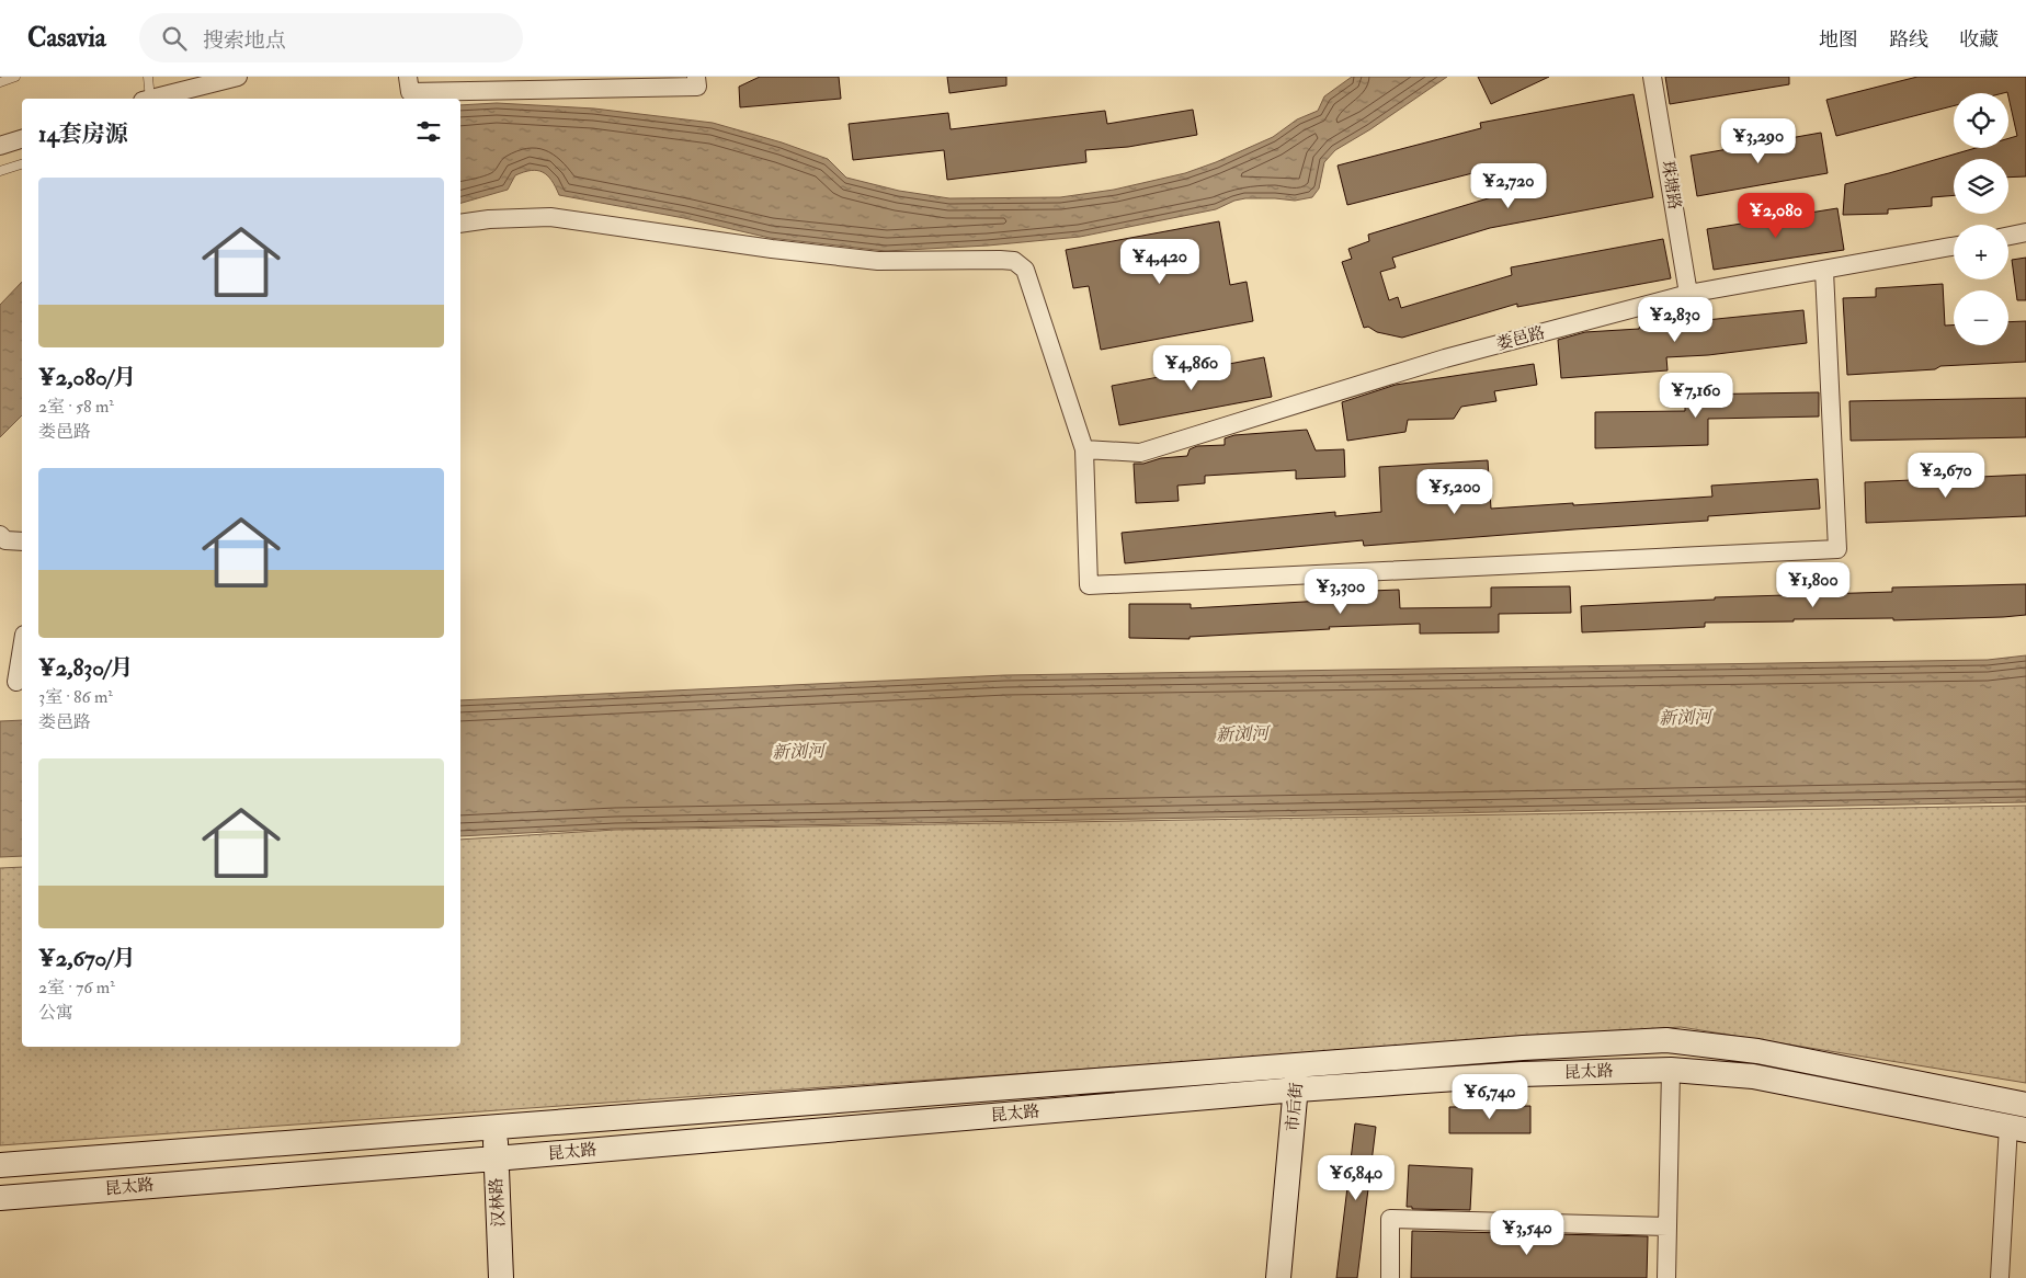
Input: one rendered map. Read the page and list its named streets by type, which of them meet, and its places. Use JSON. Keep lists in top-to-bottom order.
{
  "streets": {
    "main road": ["昆太路", "市后街", "汉林路"],
    "street": ["珠塘路", "娄邑路"]
  },
  "crossings": [
    ["珠塘路", "娄邑路"],
    ["昆太路", "市后街"],
    ["昆太路", "汉林路"]
  ],
  "water": ["新浏河"],
  "page": {
    "header": "Casavia",
    "search": "搜索地点",
    "nav": ["地图", "路线", "收藏"],
    "map_buttons": ["+", "−"],
    "heading": "14套房源",
    "price": [
      "¥3,290",
      "¥2,720",
      "¥2,080",
      "¥4,420",
      "¥2,830",
      "¥4,860",
      "¥7,160",
      "¥2,670",
      "¥5,200",
      "¥1,800",
      "¥3,300",
      "¥6,740",
      "¥6,840",
      "¥3,540"
    ],
    "list": [
      {
        "name": "¥2,080/月",
        "note": "2室 · 58 m² · 娄邑路"
      },
      {
        "name": "¥2,830/月",
        "note": "3室 · 86 m² · 娄邑路"
      },
      {
        "name": "¥2,670/月",
        "note": "2室 · 76 m² · 公寓"
      }
    ]
  }
}
